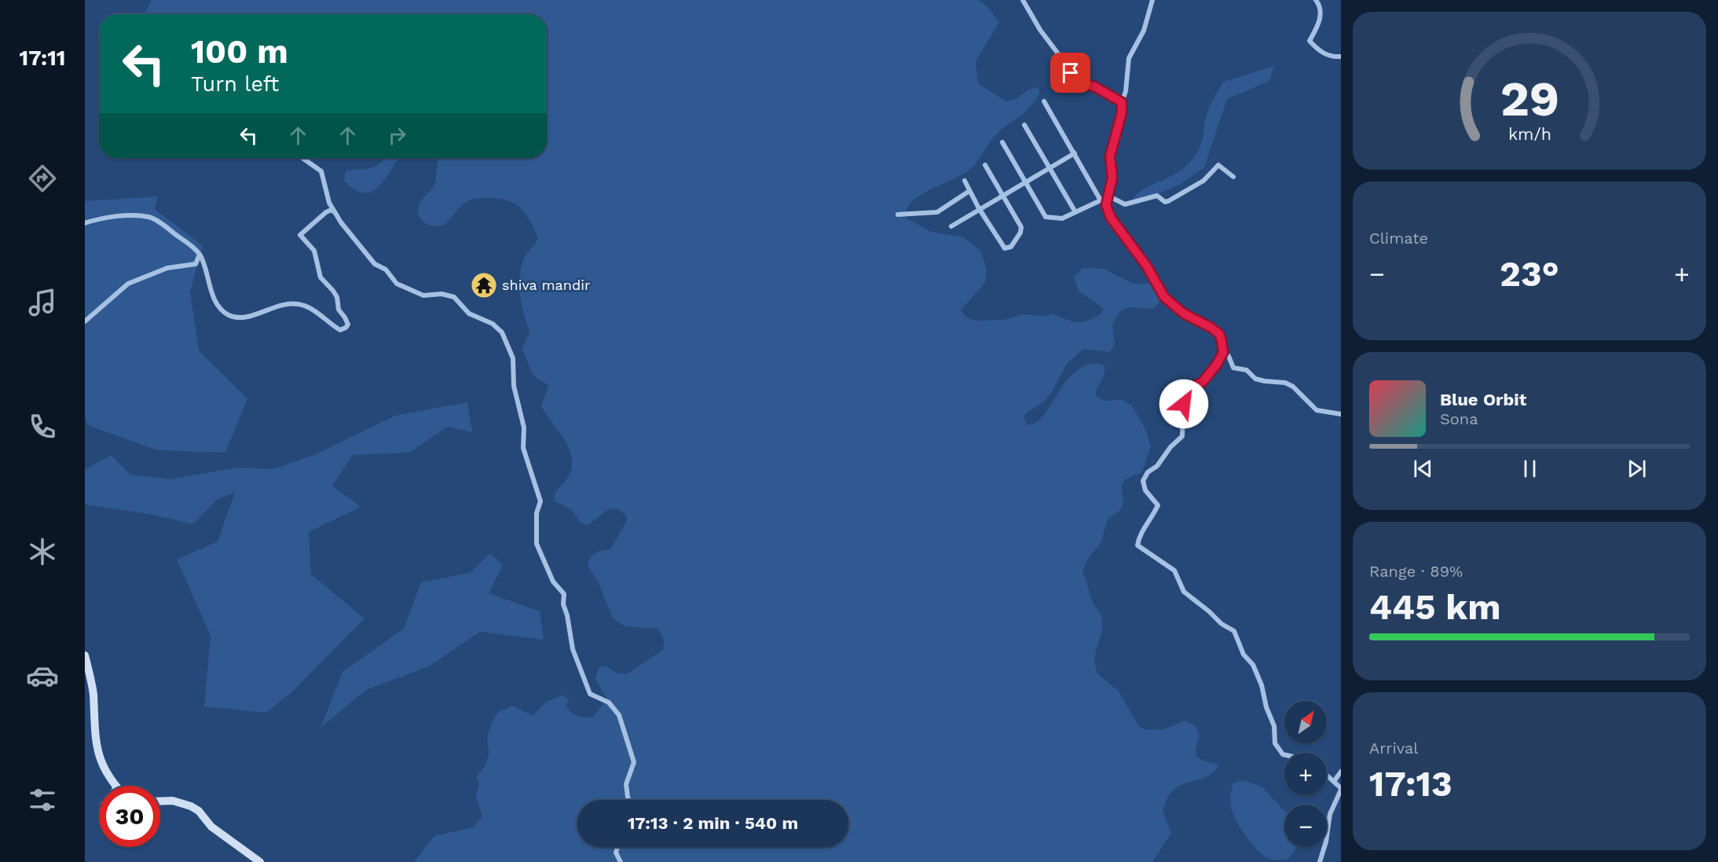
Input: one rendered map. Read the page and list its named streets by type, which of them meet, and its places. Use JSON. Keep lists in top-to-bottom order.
{
  "places": {
    "temple": ["shiva mandir"]
  },
  "north": "top right",
  "page": {
    "tabs": "17:11",
    "turn": ["100 m", "Turn left"],
    "tile": [
      "Climate",
      ["Range · 89%", "445 km"],
      ["Arrival", "17:13"]
    ],
    "heat": ["−", "23°", "+"],
    "song": ["Blue Orbit", "Sona"],
    "map_buttons": ["+", "−"],
    "limit": "30",
    "trip": "17:13 · 2 min · 540 m",
    "gauge": ["29", "km/h"]
  }
}
